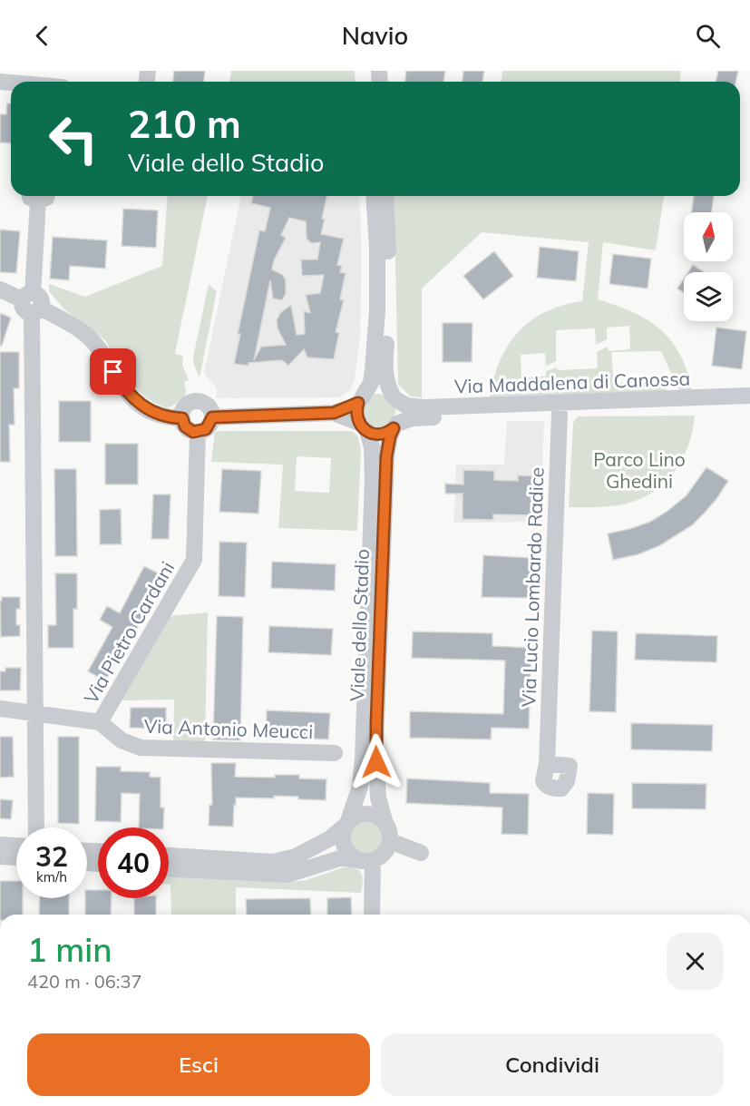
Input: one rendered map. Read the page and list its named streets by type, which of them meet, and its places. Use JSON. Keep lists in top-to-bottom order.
{
  "streets": {
    "street": [
      "Via Maddalena di Canossa",
      "Via Lucio Lombardo Radice",
      "Viale dello Stadio",
      "Via Pietro Cardani",
      "Via Antonio Meucci"
    ]
  },
  "crossings": [
    ["Via Maddalena di Canossa", "Via Lucio Lombardo Radice"],
    ["Via Maddalena di Canossa", "Viale dello Stadio"],
    ["Via Pietro Cardani", "Via Antonio Meucci"]
  ],
  "parks": ["Parco Lino Ghedini"],
  "north": "top",
  "page": {
    "header": "Navio",
    "turn": ["210 m", "Viale dello Stadio"],
    "speed": "32 km/h",
    "limit": "40",
    "heading": ["1 min", "420 m · 06:37"],
    "buttons": ["Esci", "Condividi"]
  }
}
